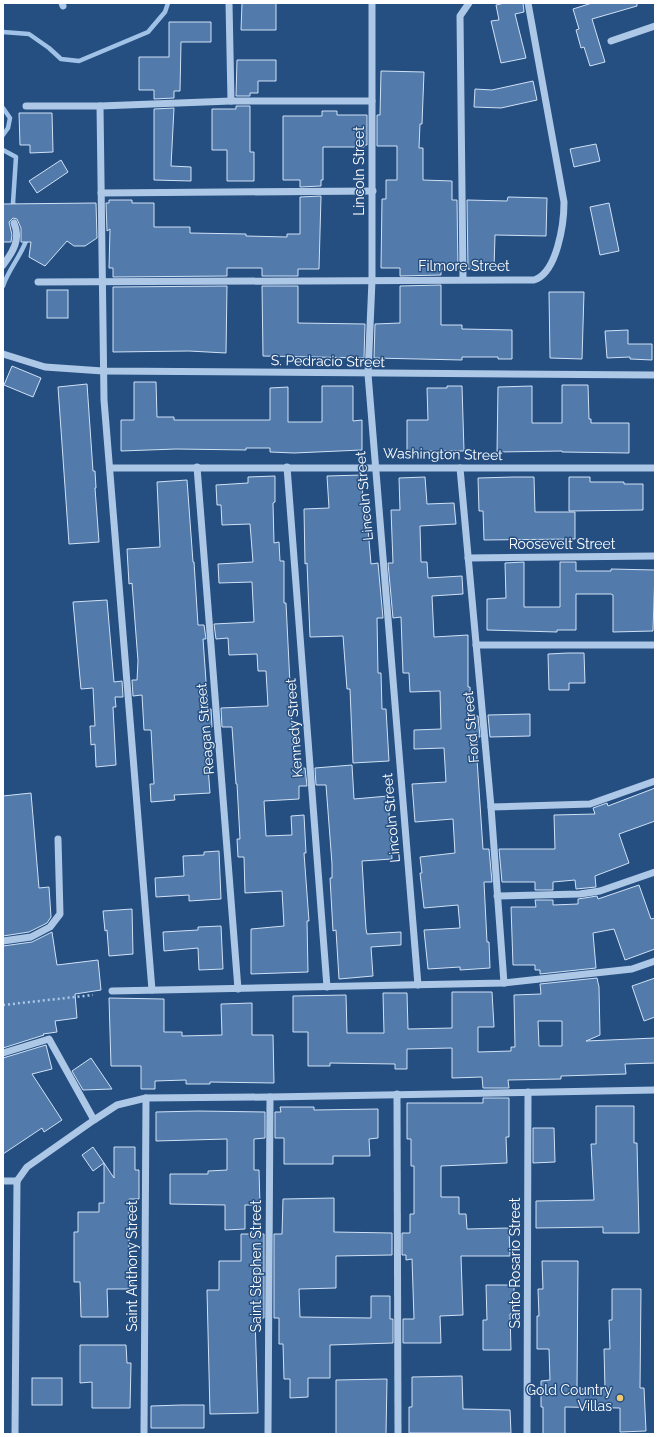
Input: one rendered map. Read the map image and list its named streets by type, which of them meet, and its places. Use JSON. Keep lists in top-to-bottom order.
{
  "streets": {
    "street": [
      "Lincoln Street",
      "Filmore Street",
      "S. Pedracio Street",
      "Washington Street",
      "Roosevelt Street",
      "Ford Street",
      "Kennedy Street",
      "Reagan Street",
      "Santo Rosario Street",
      "Saint Anthony Street",
      "Saint Stephen Street"
    ]
  },
  "crossings": [
    ["Lincoln Street", "Filmore Street"],
    ["Lincoln Street", "S. Pedracio Street"],
    ["Lincoln Street", "Washington Street"],
    ["Washington Street", "Ford Street"],
    ["Washington Street", "Kennedy Street"],
    ["Washington Street", "Reagan Street"],
    ["Roosevelt Street", "Ford Street"]
  ],
  "places": ["Gold Country Villas"]
}
